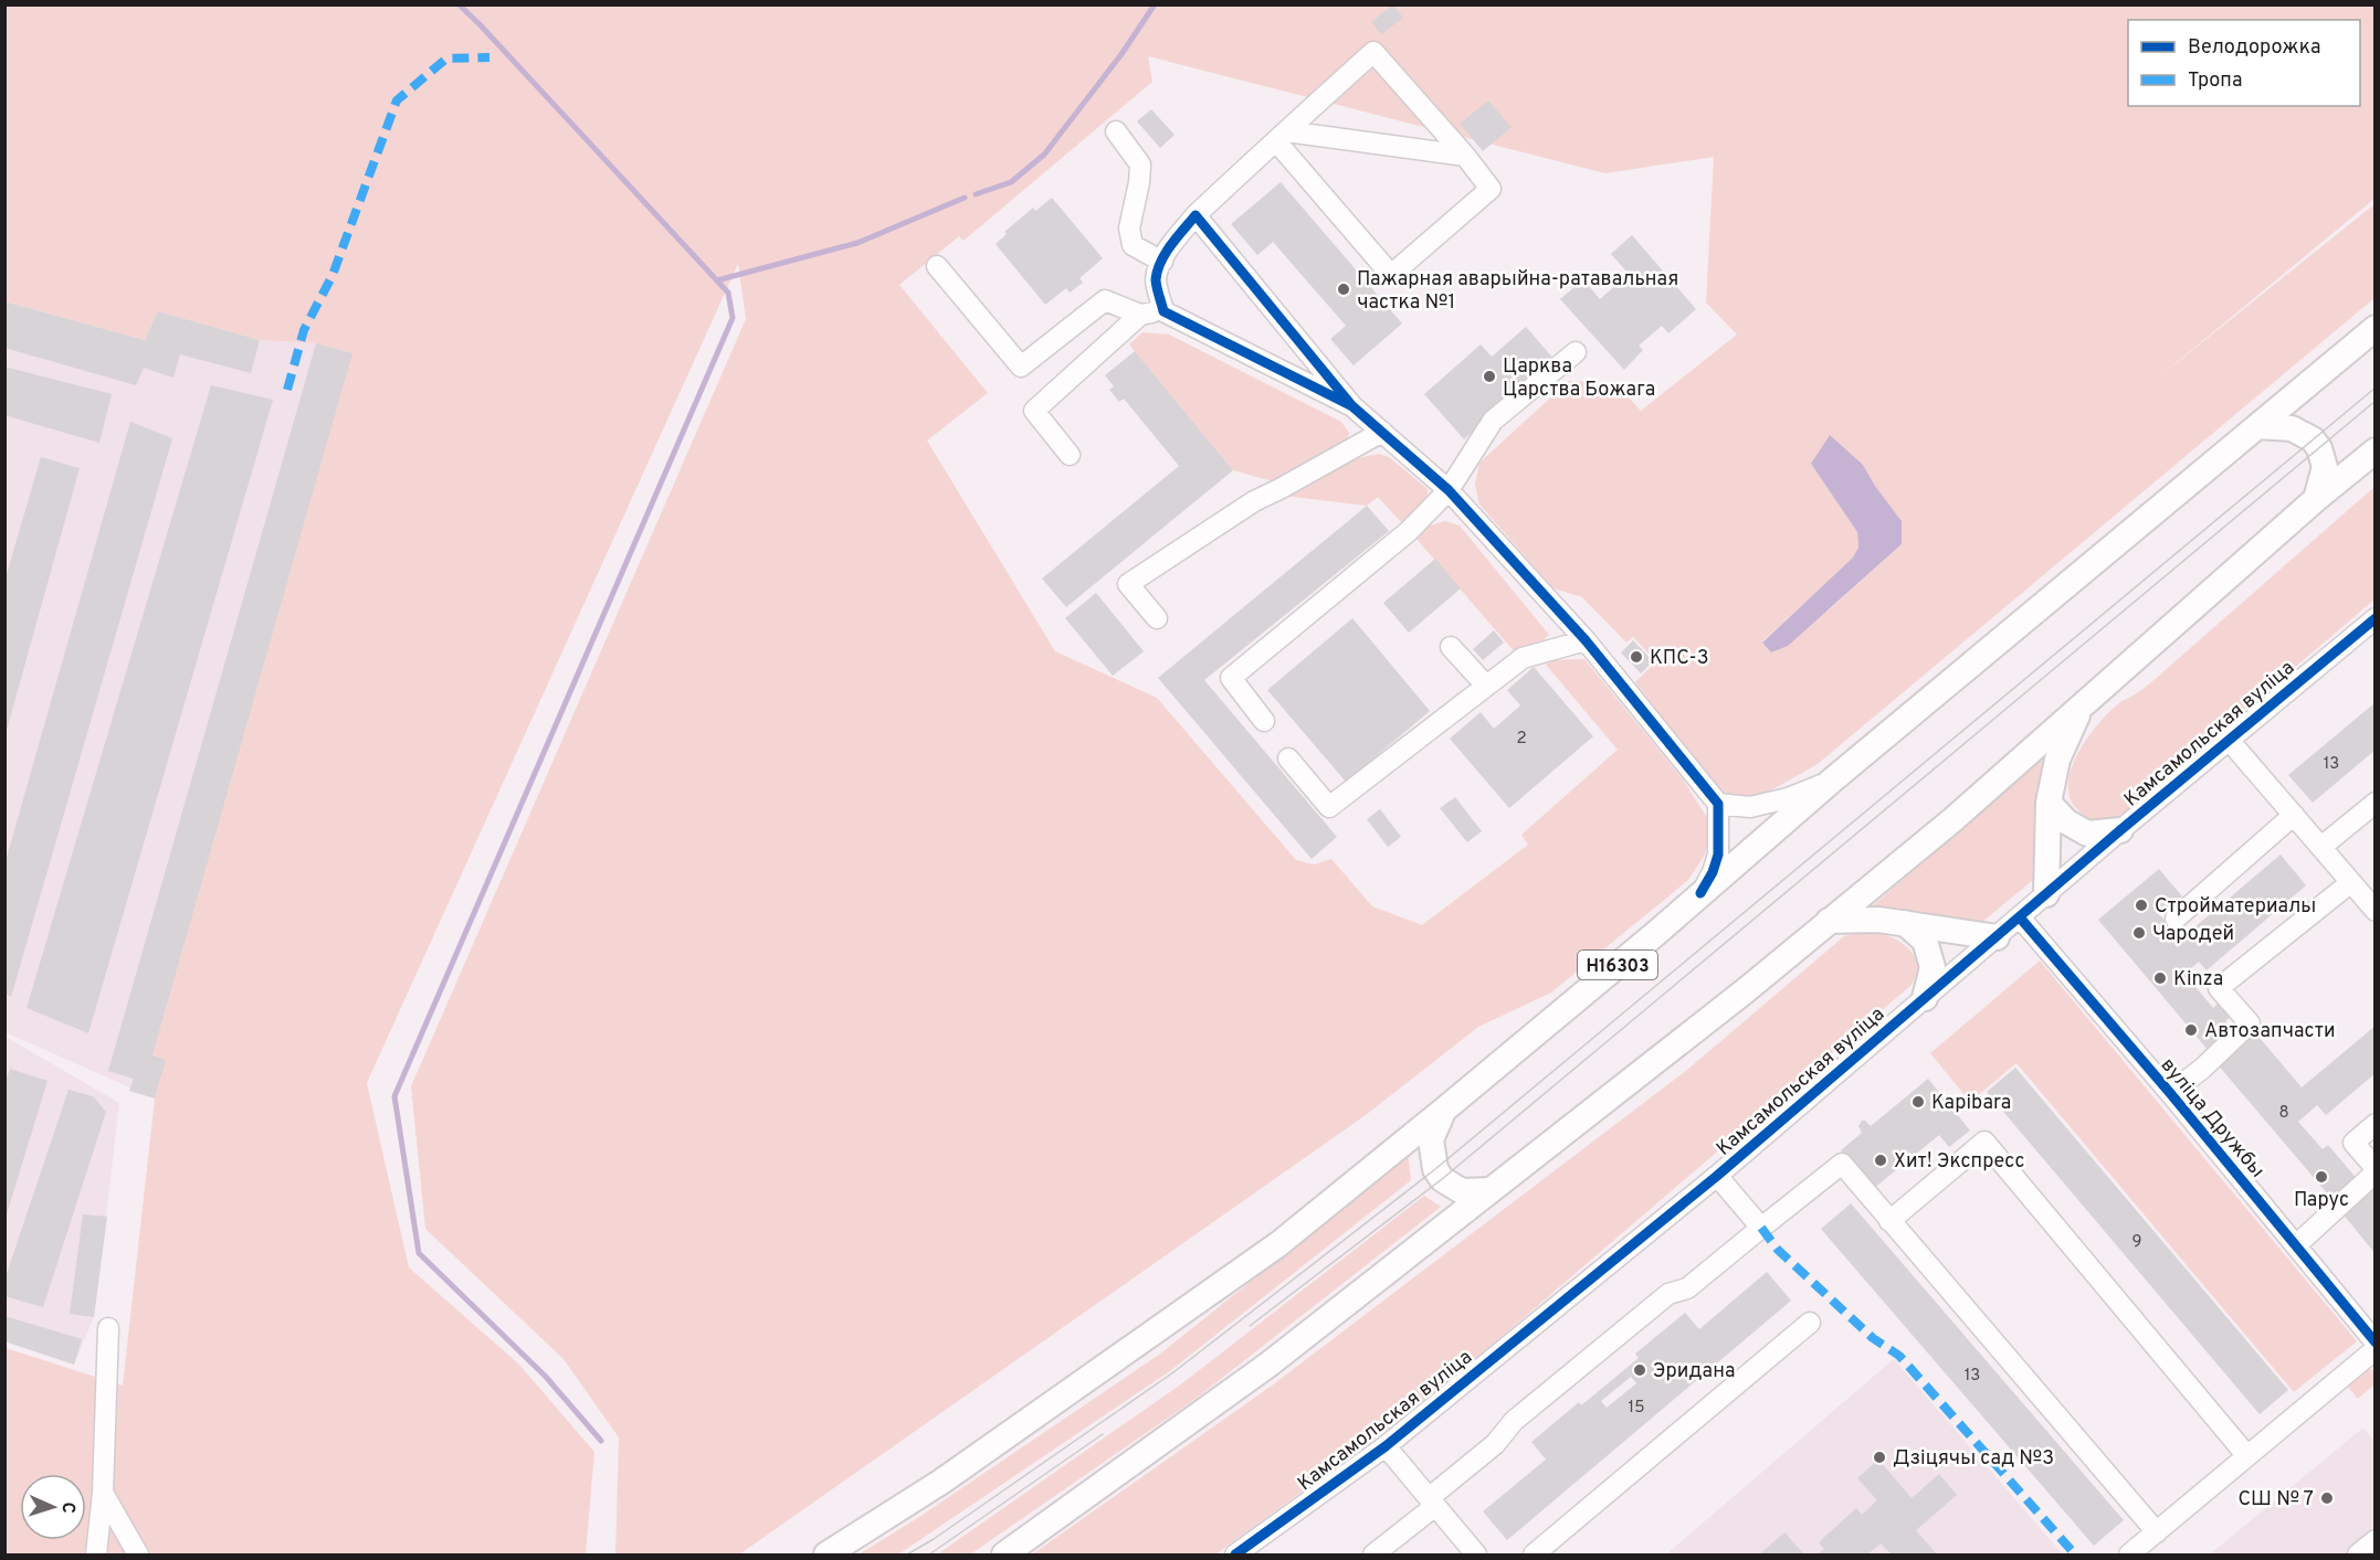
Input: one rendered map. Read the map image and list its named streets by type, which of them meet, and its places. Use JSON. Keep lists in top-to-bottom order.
{
  "streets": {
    "main road": ["Н16303"],
    "street": ["Камсамольская вуліца", "вуліца Дружбы"]
  },
  "crossings": [
    ["Камсамольская вуліца", "вуліца Дружбы"]
  ],
  "places": [
    "Пажарная аварыйна-ратавальная частка №1",
    "Царква Царства Божага",
    "КПС-3",
    "Стройматериалы",
    "Чародей",
    "Kinza",
    "Автозапчасти",
    "Kapibara",
    "Хит! Экспресс",
    "Парус",
    "Эридана",
    "Дзіцячы сад №3",
    "СШ № 7"
  ],
  "house_numbers": [
    "2",
    "13",
    "8",
    "9",
    "13",
    "15"
  ],
  "legend": ["Велодорожка", "Тропа"],
  "north": "right"
}
